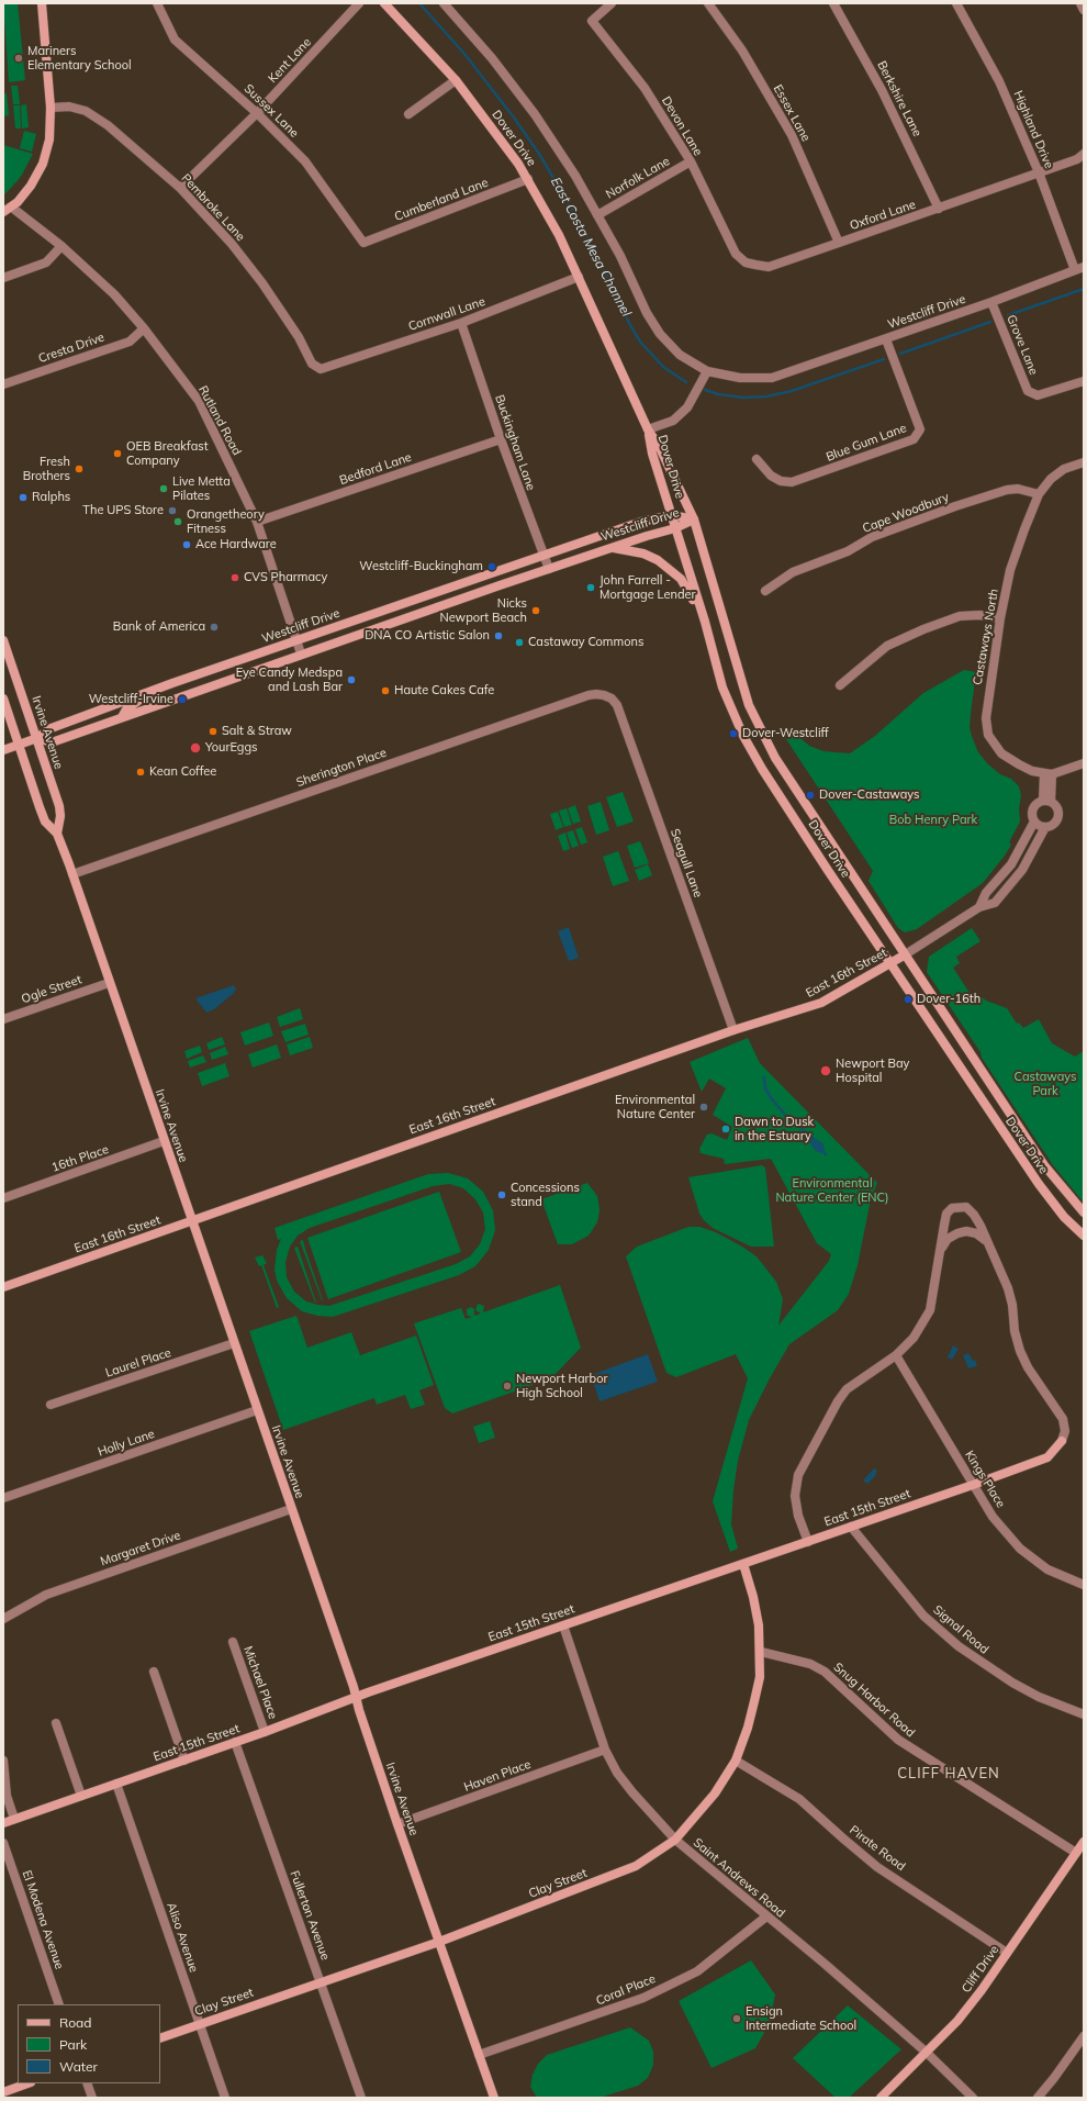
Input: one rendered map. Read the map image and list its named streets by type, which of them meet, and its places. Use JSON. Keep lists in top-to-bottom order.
{
  "streets": {
    "street": [
      "Kent Lane",
      "Berkshire Lane",
      "Sussex Lane",
      "Essex Lane",
      "Devon Lane",
      "Highland Drive",
      "Dover Drive",
      "Norfolk Lane",
      "Cumberland Lane",
      "Pembroke Lane",
      "Oxford Lane",
      "Westcliff Drive",
      "Cornwall Lane",
      "Grove Lane",
      "Cresta Drive",
      "Rutland Road",
      "Buckingham Lane",
      "Blue Gum Lane",
      "Bedford Lane",
      "Cape Woodbury",
      "Castaways North",
      "Irvine Avenue",
      "Sherington Place",
      "Seagull Lane",
      "East 16th Street",
      "Ogle Street",
      "16th Place",
      "Laurel Place",
      "Holly Lane",
      "Kings Place",
      "East 15th Street",
      "Margaret Drive",
      "Signal Road",
      "Michael Place",
      "Snug Harbor Road",
      "Haven Place",
      "Pirate Road",
      "Saint Andrews Road",
      "Clay Street",
      "Fullerton Avenue",
      "El Modena Avenue",
      "Aliso Avenue",
      "Cliff Drive",
      "Coral Place"
    ]
  },
  "crossings": [
    ["Kent Lane", "Sussex Lane"],
    ["Kent Lane", "Pembroke Lane"],
    ["Berkshire Lane", "Oxford Lane"],
    ["Sussex Lane", "Cumberland Lane"],
    ["Essex Lane", "Oxford Lane"],
    ["Devon Lane", "Norfolk Lane"],
    ["Devon Lane", "Oxford Lane"],
    ["Highland Drive", "Oxford Lane"],
    ["Highland Drive", "Westcliff Drive"],
    ["Dover Drive", "Cumberland Lane"],
    ["Dover Drive", "Westcliff Drive"],
    ["Dover Drive", "Cornwall Lane"],
    ["Dover Drive", "East 16th Street"],
    ["Pembroke Lane", "Cornwall Lane"],
    ["Westcliff Drive", "Grove Lane"],
    ["Westcliff Drive", "Rutland Road"],
    ["Westcliff Drive", "Buckingham Lane"],
    ["Westcliff Drive", "Blue Gum Lane"],
    ["Westcliff Drive", "Irvine Avenue"],
    ["Cornwall Lane", "Buckingham Lane"],
    ["Cresta Drive", "Rutland Road"],
    ["Rutland Road", "Bedford Lane"],
    ["Buckingham Lane", "Bedford Lane"],
    ["Cape Woodbury", "Castaways North"],
    ["Irvine Avenue", "Sherington Place"],
    ["Irvine Avenue", "East 16th Street"],
    ["Irvine Avenue", "Ogle Street"],
    ["Irvine Avenue", "16th Place"],
    ["Irvine Avenue", "Laurel Place"],
    ["Irvine Avenue", "Holly Lane"],
    ["Irvine Avenue", "East 15th Street"],
    ["Irvine Avenue", "Margaret Drive"],
    ["Irvine Avenue", "Haven Place"],
    ["Irvine Avenue", "Clay Street"],
    ["Irvine Avenue", "Coral Place"],
    ["Sherington Place", "Seagull Lane"],
    ["Seagull Lane", "East 16th Street"],
    ["Kings Place", "East 15th Street"],
    ["East 15th Street", "Signal Road"],
    ["East 15th Street", "Michael Place"],
    ["East 15th Street", "Saint Andrews Road"],
    ["East 15th Street", "Clay Street"],
    ["East 15th Street", "Fullerton Avenue"],
    ["East 15th Street", "Aliso Avenue"],
    ["Snug Harbor Road", "Clay Street"],
    ["Snug Harbor Road", "Cliff Drive"],
    ["Haven Place", "Saint Andrews Road"],
    ["Pirate Road", "Clay Street"],
    ["Pirate Road", "Cliff Drive"],
    ["Saint Andrews Road", "Clay Street"],
    ["Saint Andrews Road", "Cliff Drive"],
    ["Saint Andrews Road", "Coral Place"],
    ["Clay Street", "Fullerton Avenue"],
    ["Clay Street", "Aliso Avenue"]
  ],
  "districts": ["CLIFF HAVEN"],
  "water": ["East Costa Mesa Channel"],
  "parks": ["Bob Henry Park", "Castaways Park", "Environmental Nature Center (ENC)"],
  "places": [
    "Mariners Elementary School",
    "OEB Breakfast Company",
    "Fresh Brothers",
    "Live Metta Pilates",
    "Ralphs",
    "The UPS Store",
    "Orangetheory Fitness",
    "Ace Hardware",
    "Westcliff-Buckingham",
    "CVS Pharmacy",
    "John Farrell - Mortgage Lender",
    "Nicks Newport Beach",
    "Bank of America",
    "DNA CO Artistic Salon",
    "Castaway Commons",
    "Eye Candy Medspa and Lash Bar",
    "Haute Cakes Cafe",
    "Westcliff-Irvine",
    "Salt & Straw",
    "Dover-Westcliff",
    "YourEggs",
    "Kean Coffee",
    "Dover-Castaways",
    "Dover-16th",
    "Newport Bay Hospital",
    "Environmental Nature Center",
    "Dawn to Dusk in the Estuary",
    "Concessions stand",
    "Newport Harbor High School",
    "Ensign Intermediate School"
  ],
  "legend": ["Road", "Park", "Water"]
}
